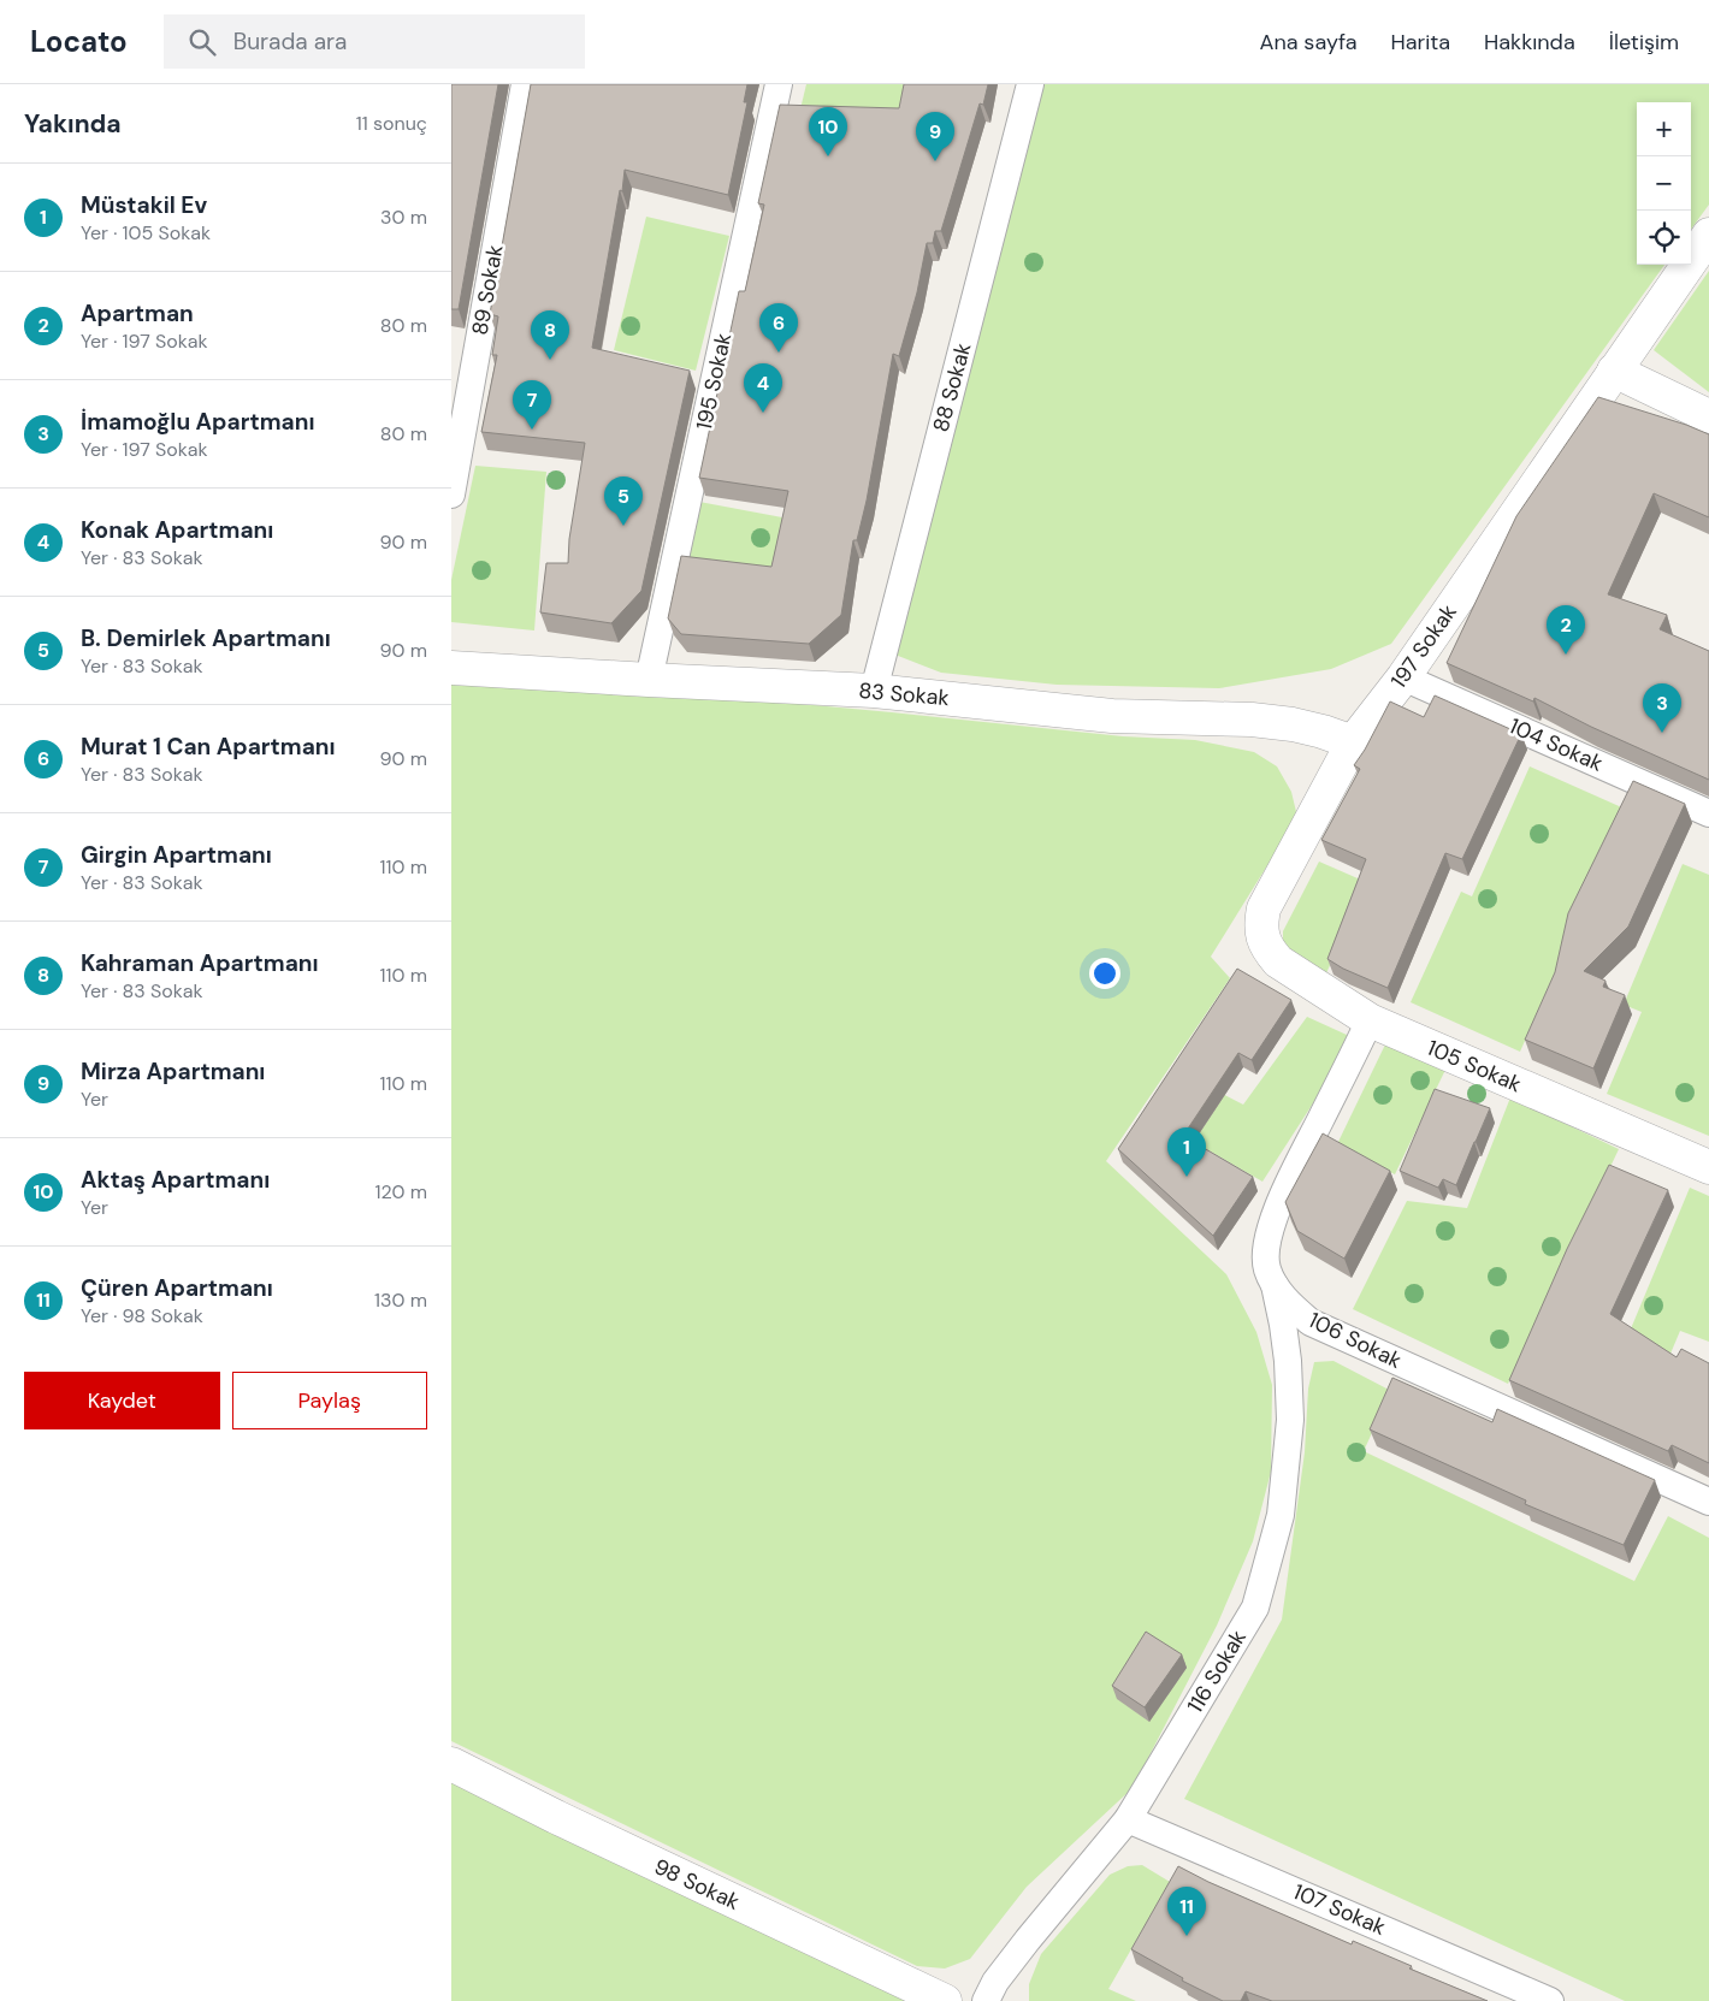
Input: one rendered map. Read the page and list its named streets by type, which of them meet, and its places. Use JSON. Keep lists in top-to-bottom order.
{
  "streets": {
    "street": [
      "197 Sokak",
      "83 Sokak",
      "105 Sokak",
      "98 Sokak"
    ],
    "lane": [
      "89 Sokak",
      "195 Sokak",
      "88 Sokak",
      "104 Sokak",
      "106 Sokak",
      "116 Sokak",
      "107 Sokak"
    ]
  },
  "crossings": [
    ["195 Sokak", "83 Sokak"],
    ["88 Sokak", "83 Sokak"],
    ["197 Sokak", "83 Sokak"],
    ["197 Sokak", "104 Sokak"],
    ["197 Sokak", "105 Sokak"],
    ["105 Sokak", "106 Sokak"],
    ["106 Sokak", "116 Sokak"],
    ["116 Sokak", "107 Sokak"]
  ],
  "page": {
    "header": "Locato",
    "search": "Burada ara",
    "nav": [
      "Ana sayfa",
      "Harita",
      "Hakkında",
      "İletişim"
    ],
    "heading": ["Yakında", "11 sonuç"],
    "map_buttons": ["+", "−"],
    "pins": [
      "10",
      "9",
      "6",
      "8",
      "4",
      "7",
      "5",
      "2",
      "3",
      "1",
      "11"
    ],
    "list": [
      {
        "mark": "1",
        "name": "Müstakil Ev",
        "note": "Yer · 105 Sokak",
        "value": "30 m"
      },
      {
        "mark": "2",
        "name": "Apartman",
        "note": "Yer · 197 Sokak",
        "value": "80 m"
      },
      {
        "mark": "3",
        "name": "İmamoğlu Apartmanı",
        "note": "Yer · 197 Sokak",
        "value": "80 m"
      },
      {
        "mark": "4",
        "name": "Konak Apartmanı",
        "note": "Yer · 83 Sokak",
        "value": "90 m"
      },
      {
        "mark": "5",
        "name": "B. Demirlek Apartmanı",
        "note": "Yer · 83 Sokak",
        "value": "90 m"
      },
      {
        "mark": "6",
        "name": "Murat 1 Can Apartmanı",
        "note": "Yer · 83 Sokak",
        "value": "90 m"
      },
      {
        "mark": "7",
        "name": "Girgin Apartmanı",
        "note": "Yer · 83 Sokak",
        "value": "110 m"
      },
      {
        "mark": "8",
        "name": "Kahraman Apartmanı",
        "note": "Yer · 83 Sokak",
        "value": "110 m"
      },
      {
        "mark": "9",
        "name": "Mirza Apartmanı",
        "note": "Yer",
        "value": "110 m"
      },
      {
        "mark": "10",
        "name": "Aktaş Apartmanı",
        "note": "Yer",
        "value": "120 m"
      },
      {
        "mark": "11",
        "name": "Çüren Apartmanı",
        "note": "Yer · 98 Sokak",
        "value": "130 m"
      }
    ],
    "buttons": ["Kaydet", "Paylaş"]
  }
}
